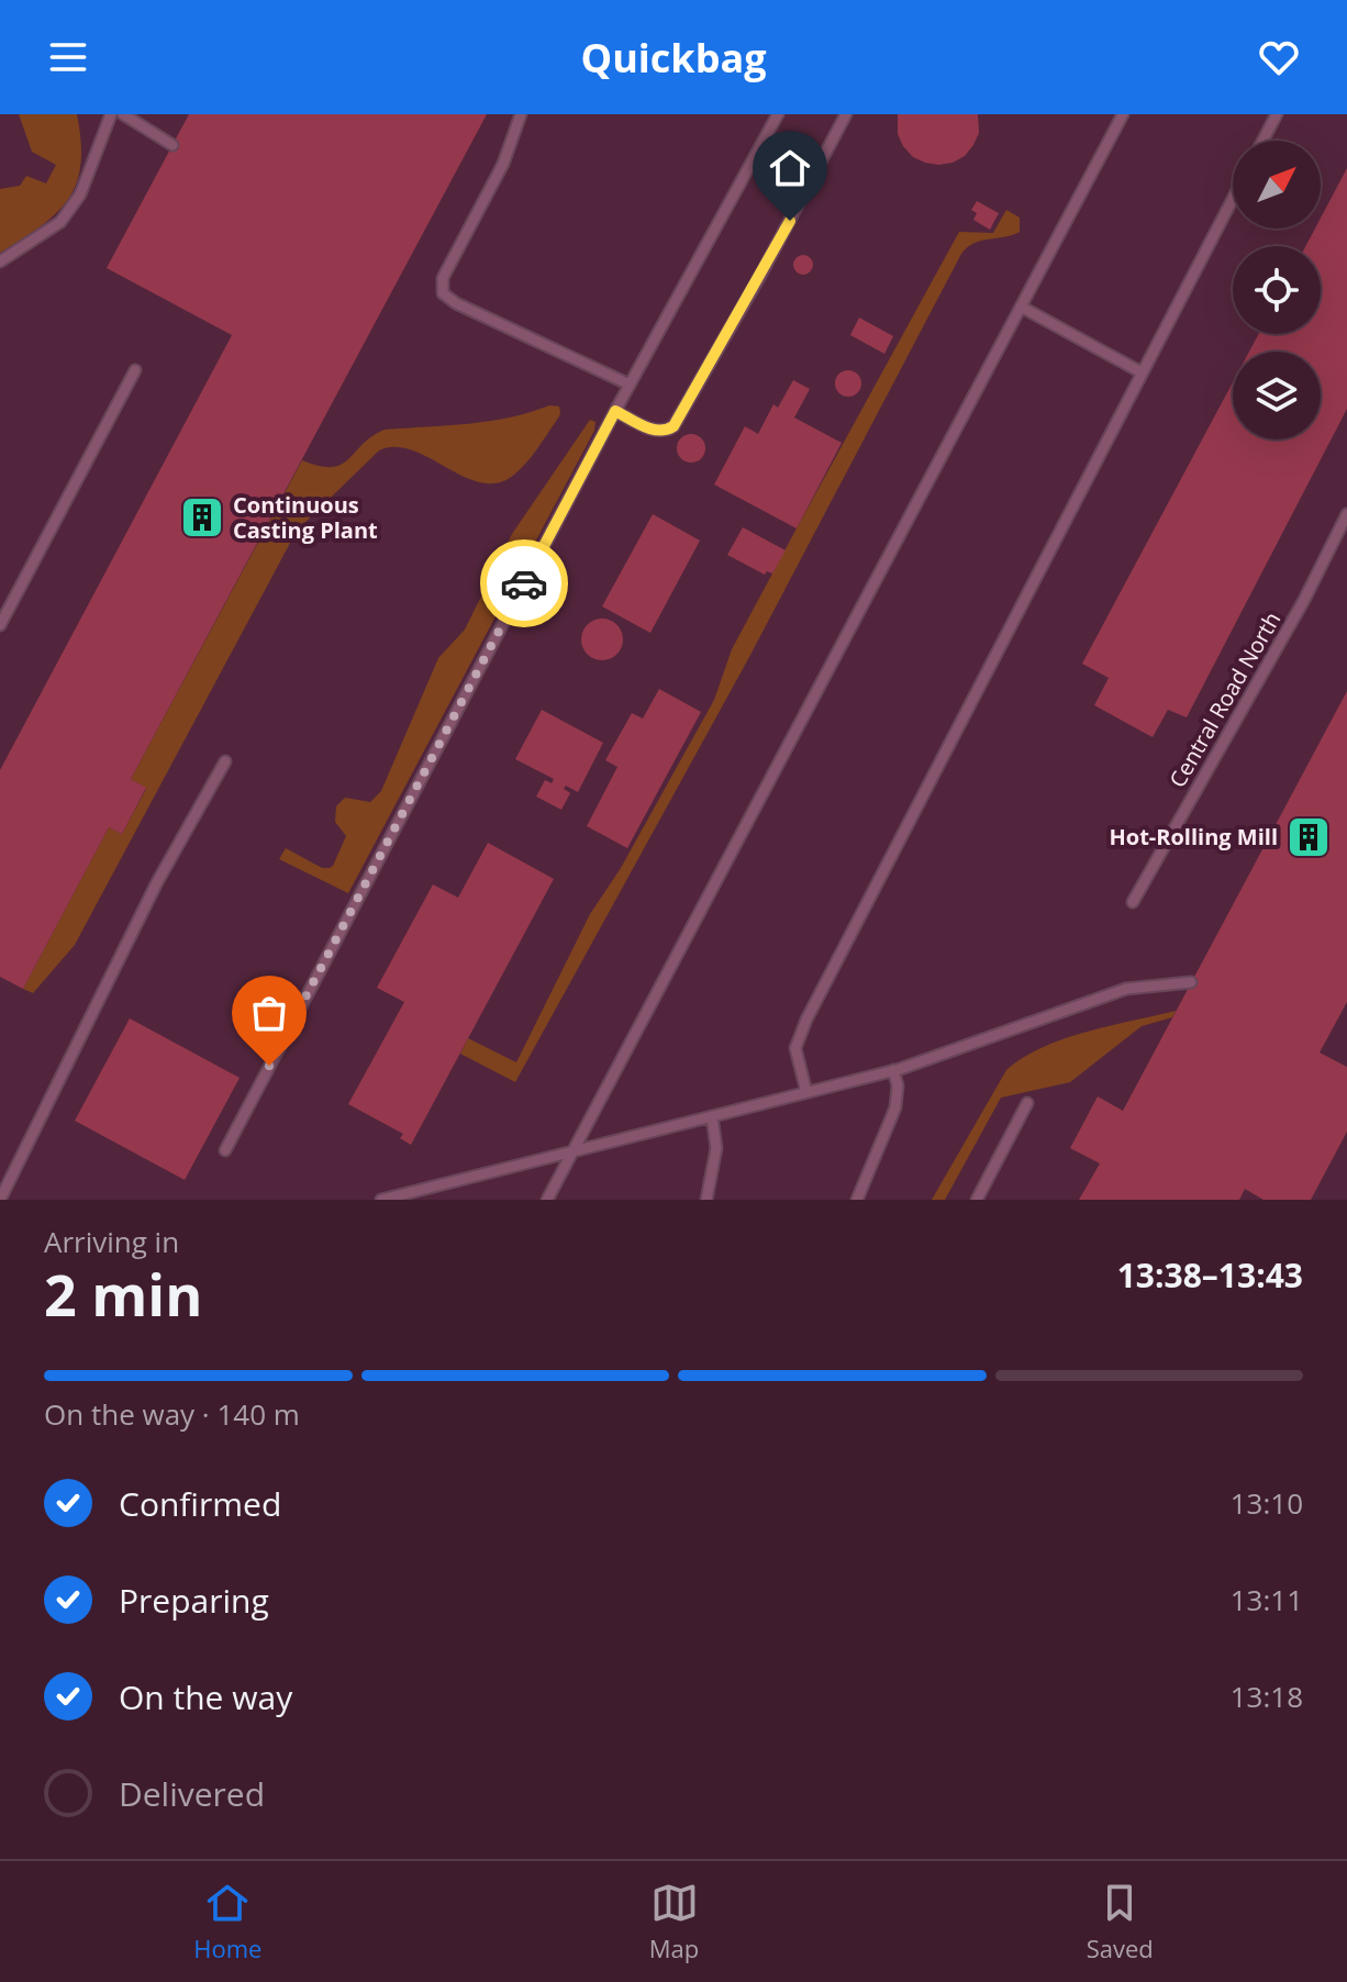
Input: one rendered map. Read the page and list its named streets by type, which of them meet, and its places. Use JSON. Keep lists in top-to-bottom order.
{
  "streets": {
    "lane": ["Central Road North"]
  },
  "places": {
    "building": ["Continuous Casting Plant", "Hot-Rolling Mill"]
  },
  "north": "top right",
  "page": {
    "header": "Quickbag",
    "heading": ["2 min", "Arriving in", "13:38–13:43"],
    "bar": "On the way · 140 m",
    "list": [
      ["Confirmed", "13:10"],
      ["Preparing", "13:11"],
      ["On the way", "13:18"],
      "Delivered"
    ],
    "tabs": ["Home", "Map", "Saved"]
  }
}
